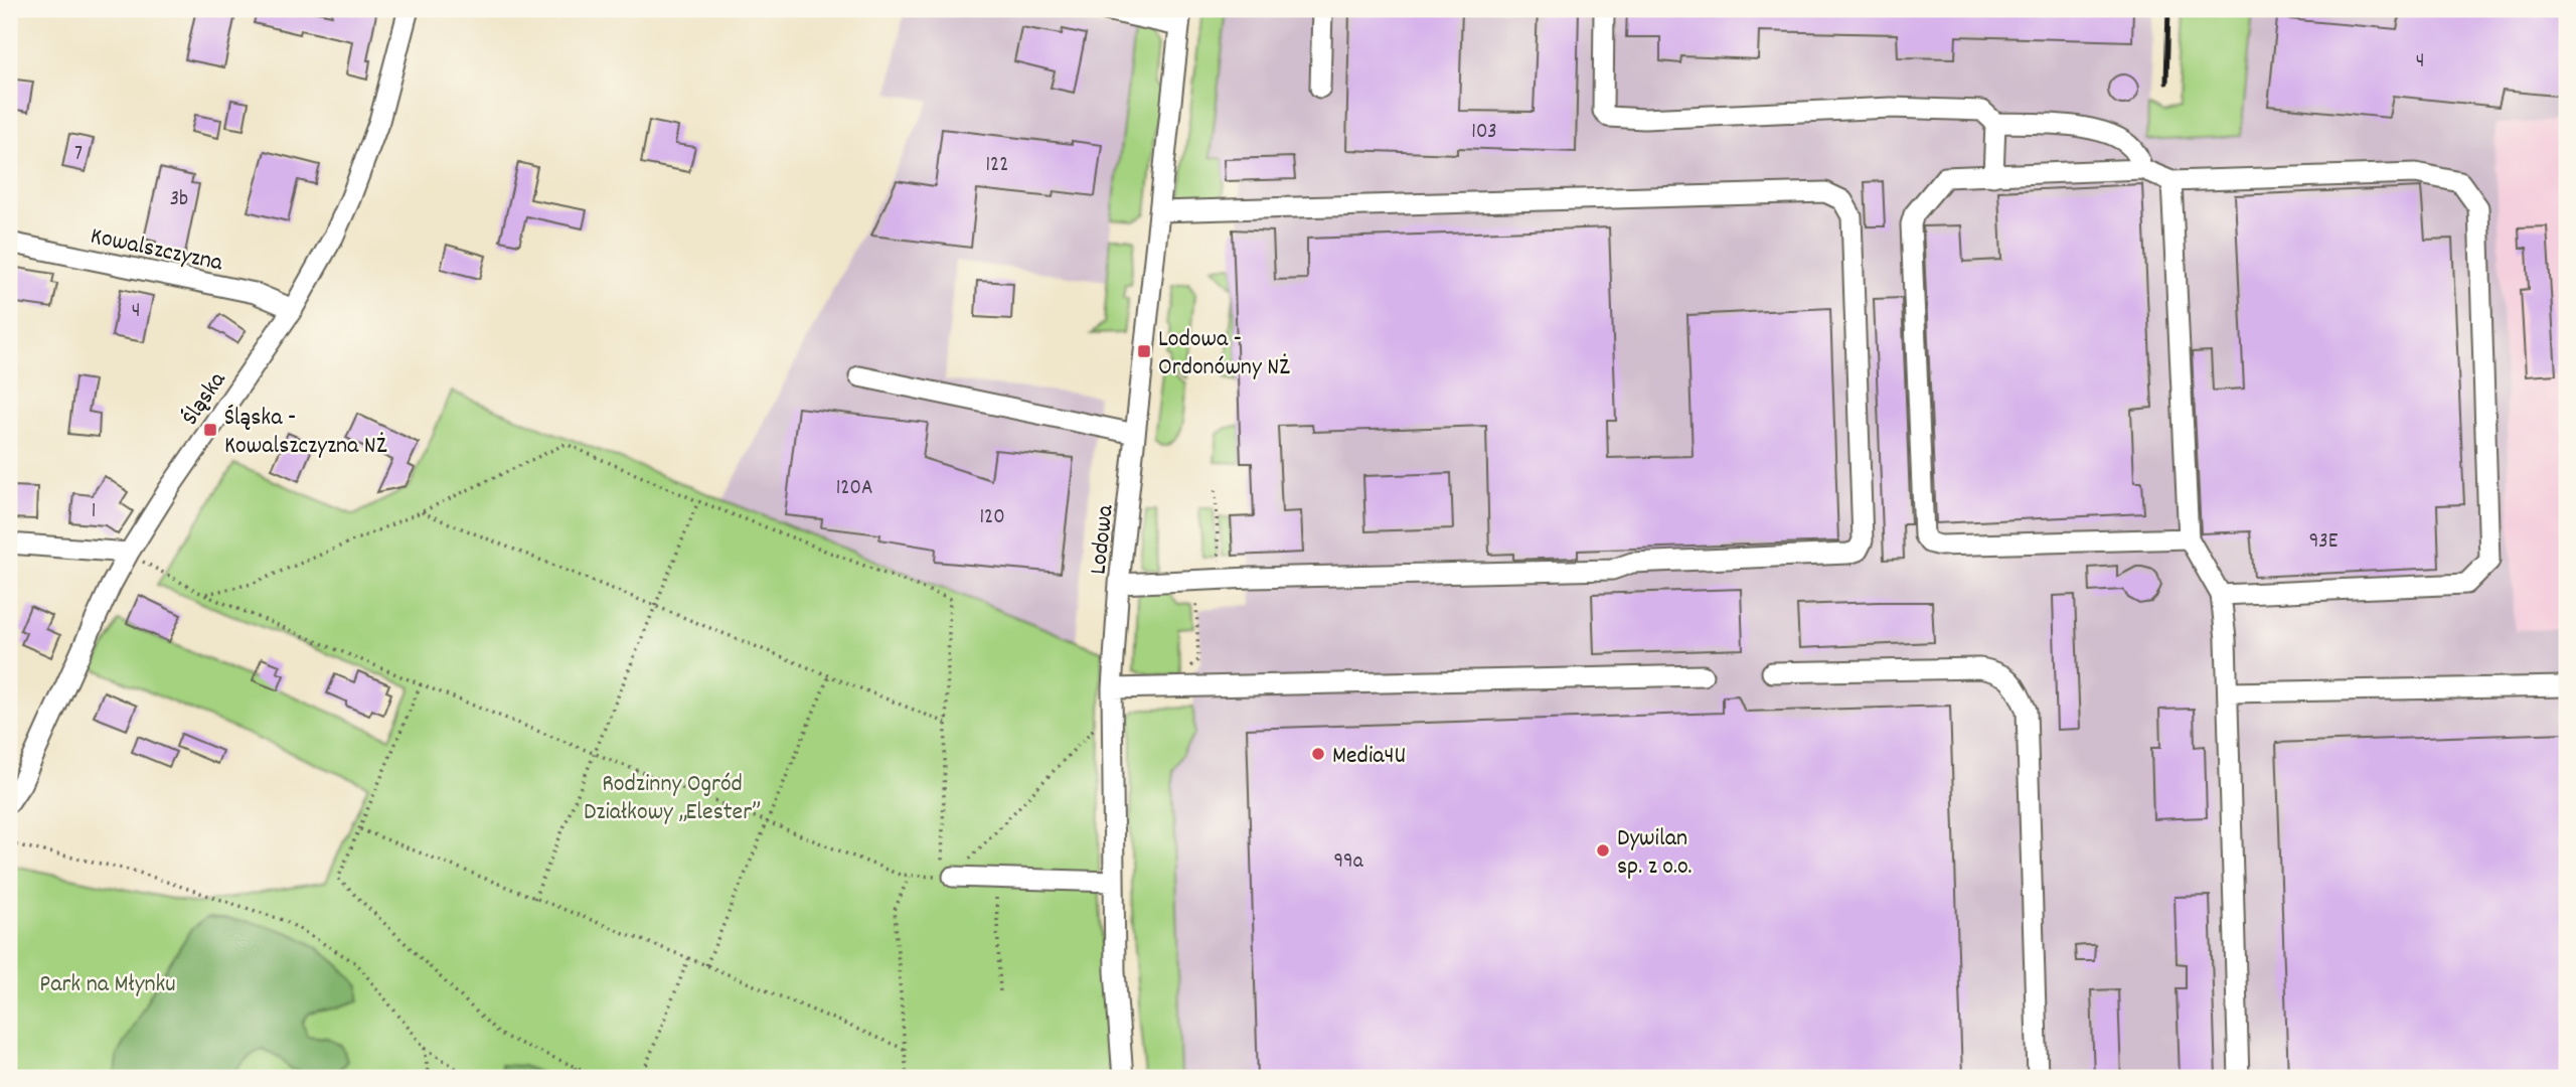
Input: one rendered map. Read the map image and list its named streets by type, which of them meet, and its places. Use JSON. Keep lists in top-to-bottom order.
{
  "streets": {
    "street": ["Kowalszczyzna", "Śląska", "Lodowa"]
  },
  "crossings": [
    ["Kowalszczyzna", "Śląska"]
  ],
  "parks": ["Rodzinny Ogród Działkowy „Elester”", "Park na Młynku"],
  "places": {
    "transit": ["Lodowa - Ordonówny NŻ", "Śląska - Kowalszczyzna NŻ"],
    "other": ["Media4U", "Dywilan sp. z o.o."]
  },
  "house_numbers": [
    "4",
    "103",
    "7",
    "122",
    "3b",
    "4",
    "120A",
    "1",
    "120",
    "93E",
    "99a"
  ]
}
